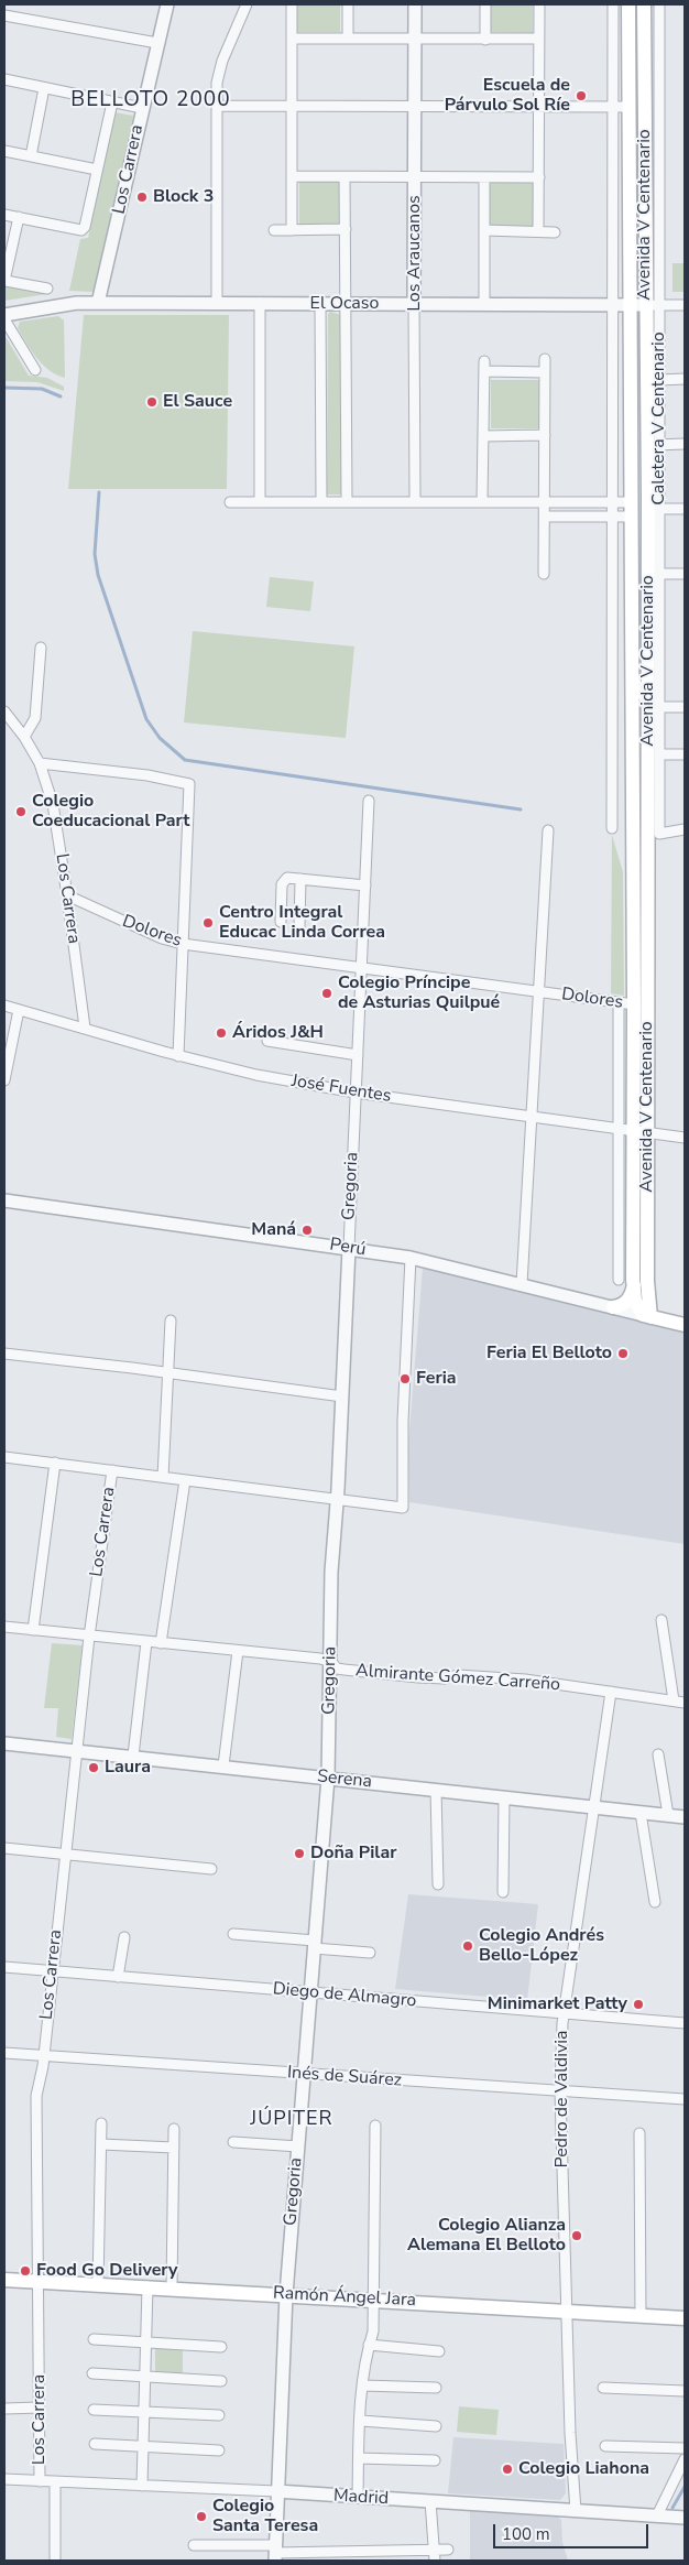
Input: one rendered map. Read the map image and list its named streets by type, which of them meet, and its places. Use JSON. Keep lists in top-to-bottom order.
{
  "streets": {
    "main road": ["Avenida V Centenario", "Perú", "Ramón Ángel Jara"],
    "street": [
      "Los Carrera",
      "Los Araucanos",
      "El Ocaso",
      "Caletera V Centenario",
      "Dolores",
      "José Fuentes",
      "Gregoria",
      "Almirante Gómez Carreño",
      "Serena",
      "Diego de Almagro",
      "Inés de Suárez",
      "Pedro de Valdivia",
      "Madrid"
    ]
  },
  "crossings": [
    ["Los Carrera", "El Ocaso"],
    ["Los Carrera", "Dolores"],
    ["Los Carrera", "José Fuentes"],
    ["Los Carrera", "Almirante Gómez Carreño"],
    ["Los Carrera", "Serena"],
    ["Los Carrera", "Diego de Almagro"],
    ["Los Carrera", "Inés de Suárez"],
    ["Los Carrera", "Ramón Ángel Jara"],
    ["Los Carrera", "Madrid"],
    ["Avenida V Centenario", "El Ocaso"],
    ["Avenida V Centenario", "Caletera V Centenario"],
    ["Avenida V Centenario", "Dolores"],
    ["Avenida V Centenario", "José Fuentes"],
    ["Avenida V Centenario", "Perú"],
    ["Los Araucanos", "El Ocaso"],
    ["El Ocaso", "Caletera V Centenario"],
    ["Dolores", "Gregoria"],
    ["José Fuentes", "Gregoria"],
    ["Gregoria", "Perú"],
    ["Gregoria", "Almirante Gómez Carreño"],
    ["Gregoria", "Serena"],
    ["Gregoria", "Diego de Almagro"],
    ["Gregoria", "Inés de Suárez"],
    ["Gregoria", "Ramón Ángel Jara"],
    ["Gregoria", "Madrid"],
    ["Almirante Gómez Carreño", "Pedro de Valdivia"],
    ["Serena", "Pedro de Valdivia"],
    ["Diego de Almagro", "Pedro de Valdivia"],
    ["Inés de Suárez", "Pedro de Valdivia"],
    ["Pedro de Valdivia", "Ramón Ángel Jara"],
    ["Pedro de Valdivia", "Madrid"]
  ],
  "districts": ["BELLOTO 2000", "JÚPITER"],
  "places": [
    "Escuela de Párvulo Sol Ríe",
    "Block 3",
    "El Sauce",
    "Colegio Coeducacional Part",
    "Centro Integral Educac Linda Correa",
    "Colegio Príncipe de Asturias Quilpué",
    "Áridos J&H",
    "Maná",
    "Feria El Belloto",
    "Feria",
    "Laura",
    "Doña Pilar",
    "Colegio Andrés Bello-López",
    "Minimarket Patty",
    "Colegio Alianza Alemana El Belloto",
    "Food Go Delivery",
    "Colegio Liahona",
    "Colegio Santa Teresa"
  ],
  "scale_bar": "100 m"
}
